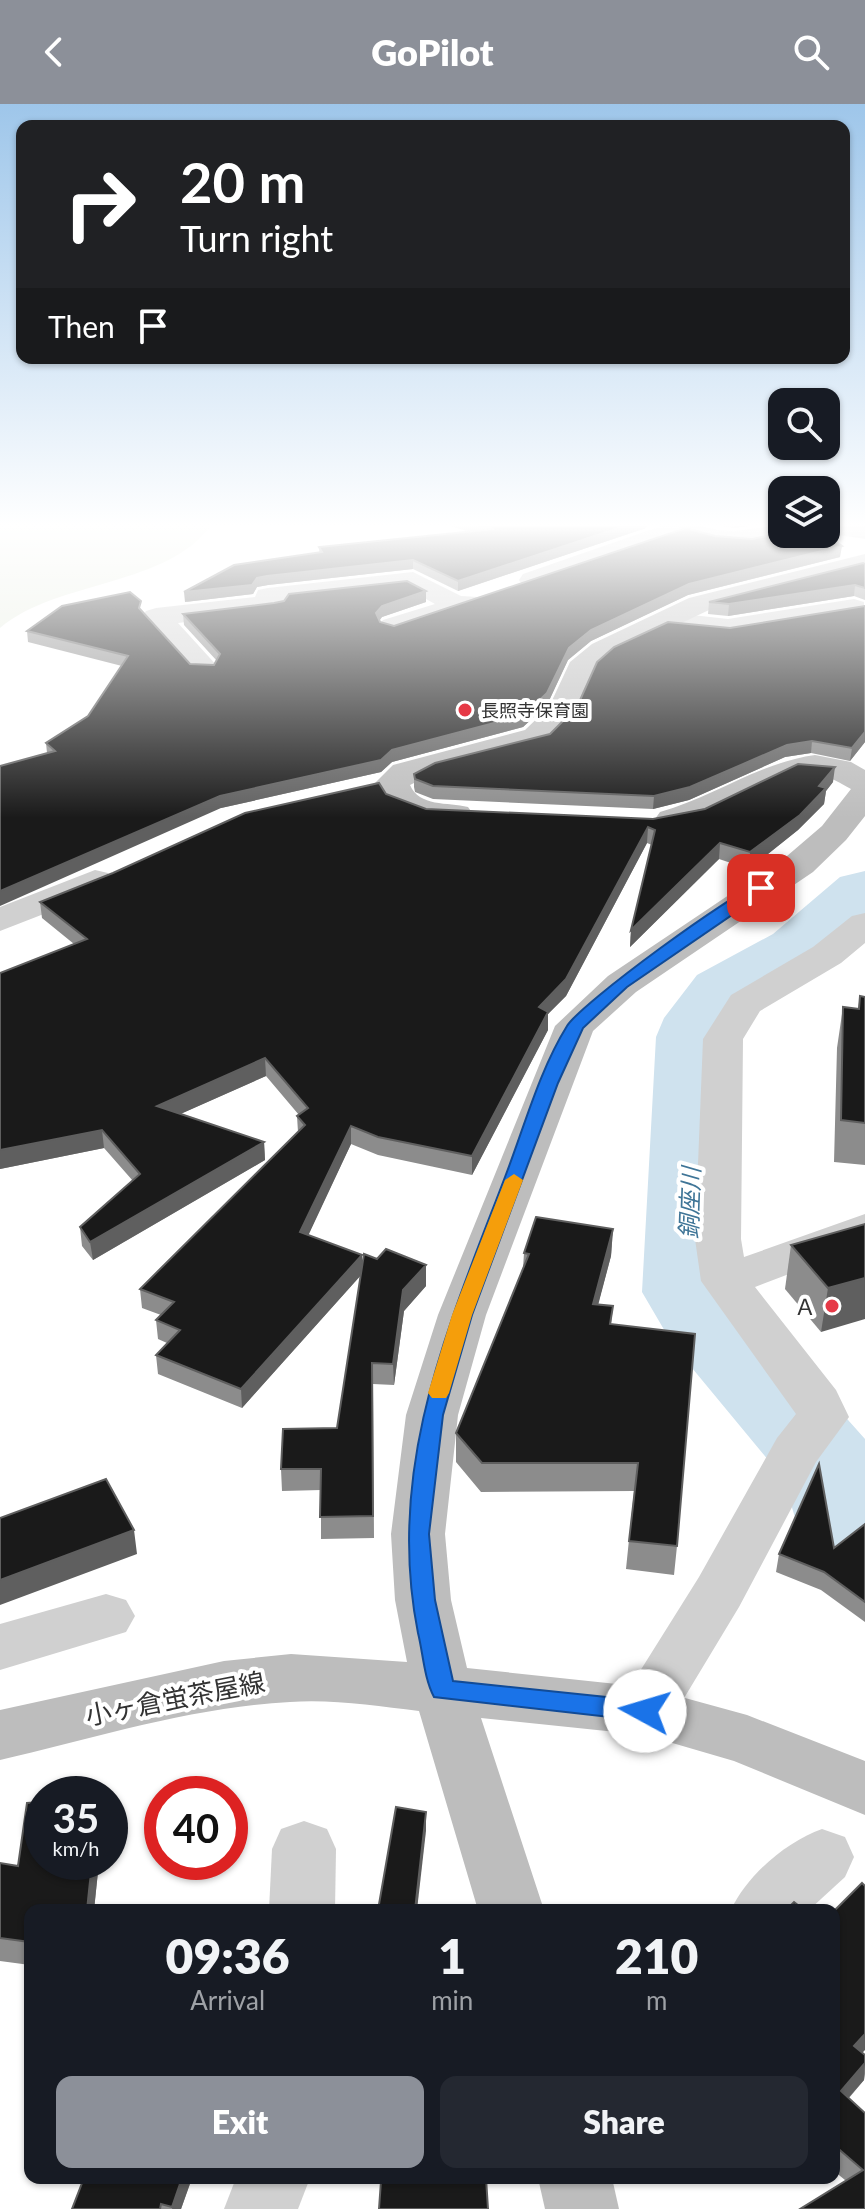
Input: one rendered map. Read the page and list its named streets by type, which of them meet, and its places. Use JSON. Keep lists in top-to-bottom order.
{
  "streets": {
    "street": ["小ヶ倉蛍茶屋線"]
  },
  "water": ["銅座川"],
  "places": ["長照寺保育園", "Ａ"],
  "page": {
    "header": "GoPilot",
    "turn": ["20 m", "Turn right"],
    "then": "Then",
    "speed": "35 km/h",
    "limit": "40",
    "eta": [
      "09:36",
      "Arrival",
      "1",
      "min",
      "210",
      "m"
    ],
    "buttons": ["Exit", "Share"]
  }
}
